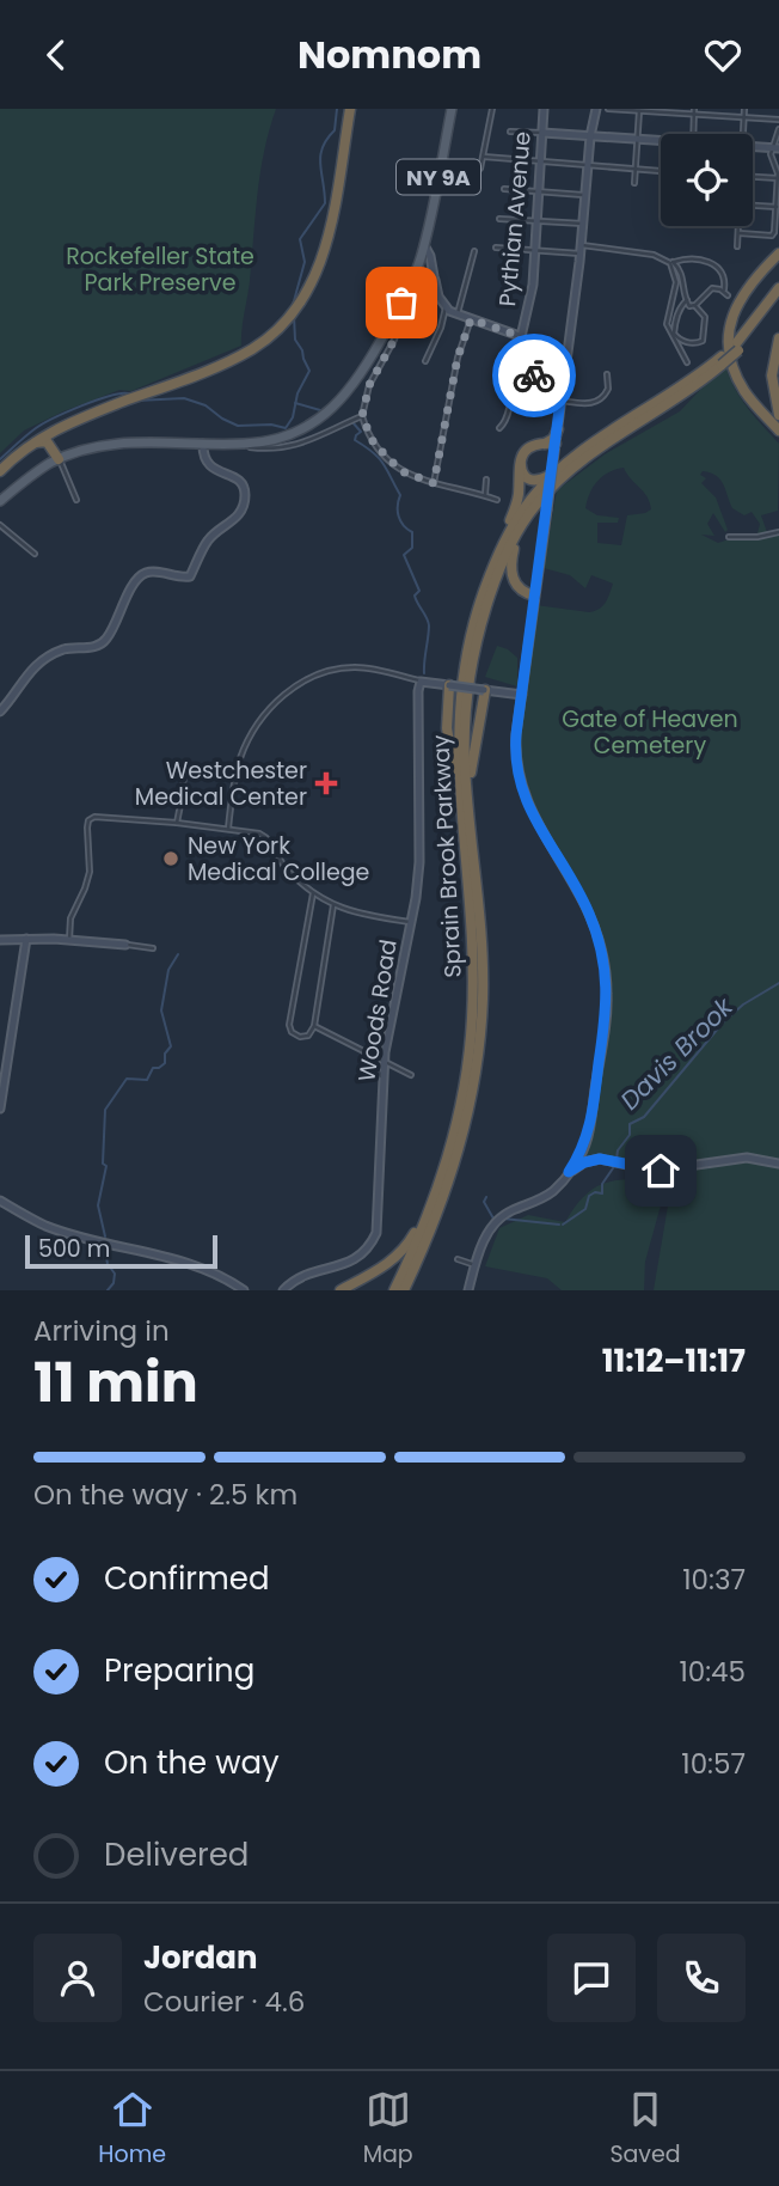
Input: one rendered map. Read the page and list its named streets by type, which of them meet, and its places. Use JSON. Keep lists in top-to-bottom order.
{
  "streets": {
    "highway": ["Sprain Brook Parkway"],
    "main road": ["NY 9A"],
    "street": ["Pythian Avenue", "Woods Road"]
  },
  "water": ["Davis Brook"],
  "parks": ["Rockefeller State Park Preserve", "Gate of Heaven Cemetery"],
  "places": {
    "health": ["Westchester Medical Center"],
    "other": ["New York Medical College"]
  },
  "scale_bar": "500 m",
  "page": {
    "header": "Nomnom",
    "scale": "500 m",
    "heading": ["11 min", "Arriving in", "11:12–11:17"],
    "panel": ["Jordan", "Courier · 4.6"],
    "bar": "On the way · 2.5 km",
    "list": [
      ["Confirmed", "10:37"],
      ["Preparing", "10:45"],
      ["On the way", "10:57"],
      "Delivered"
    ],
    "tabs": ["Home", "Map", "Saved"]
  }
}
